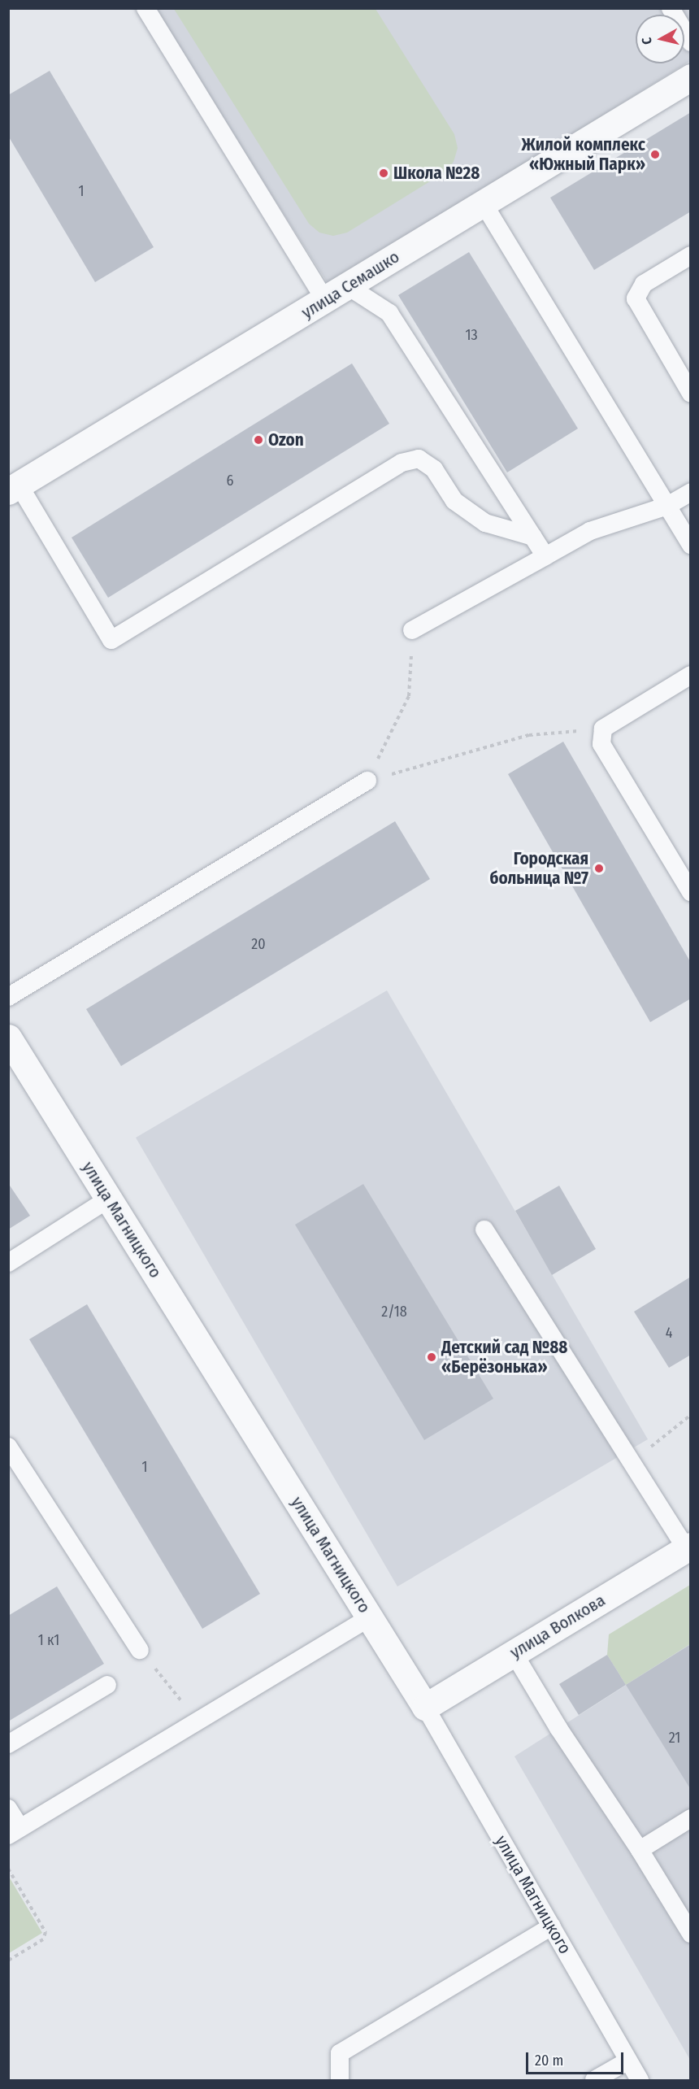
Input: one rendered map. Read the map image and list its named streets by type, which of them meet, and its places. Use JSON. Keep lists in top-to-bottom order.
{
  "streets": {
    "street": ["улица Семашко", "улица Магницкого", "улица Волкова"]
  },
  "crossings": [
    ["улица Магницкого", "улица Волкова"]
  ],
  "places": [
    "Жилой комплекс «Южный Парк»",
    "Школа №28",
    "Ozon",
    "Городская больница №7",
    "Детский сад №88 «Берёзонька»"
  ],
  "house_numbers": [
    "1",
    "13",
    "6",
    "20",
    "2/18",
    "4",
    "1",
    "1 к1",
    "21"
  ],
  "scale_bar": "20 m",
  "north": "left"
}
